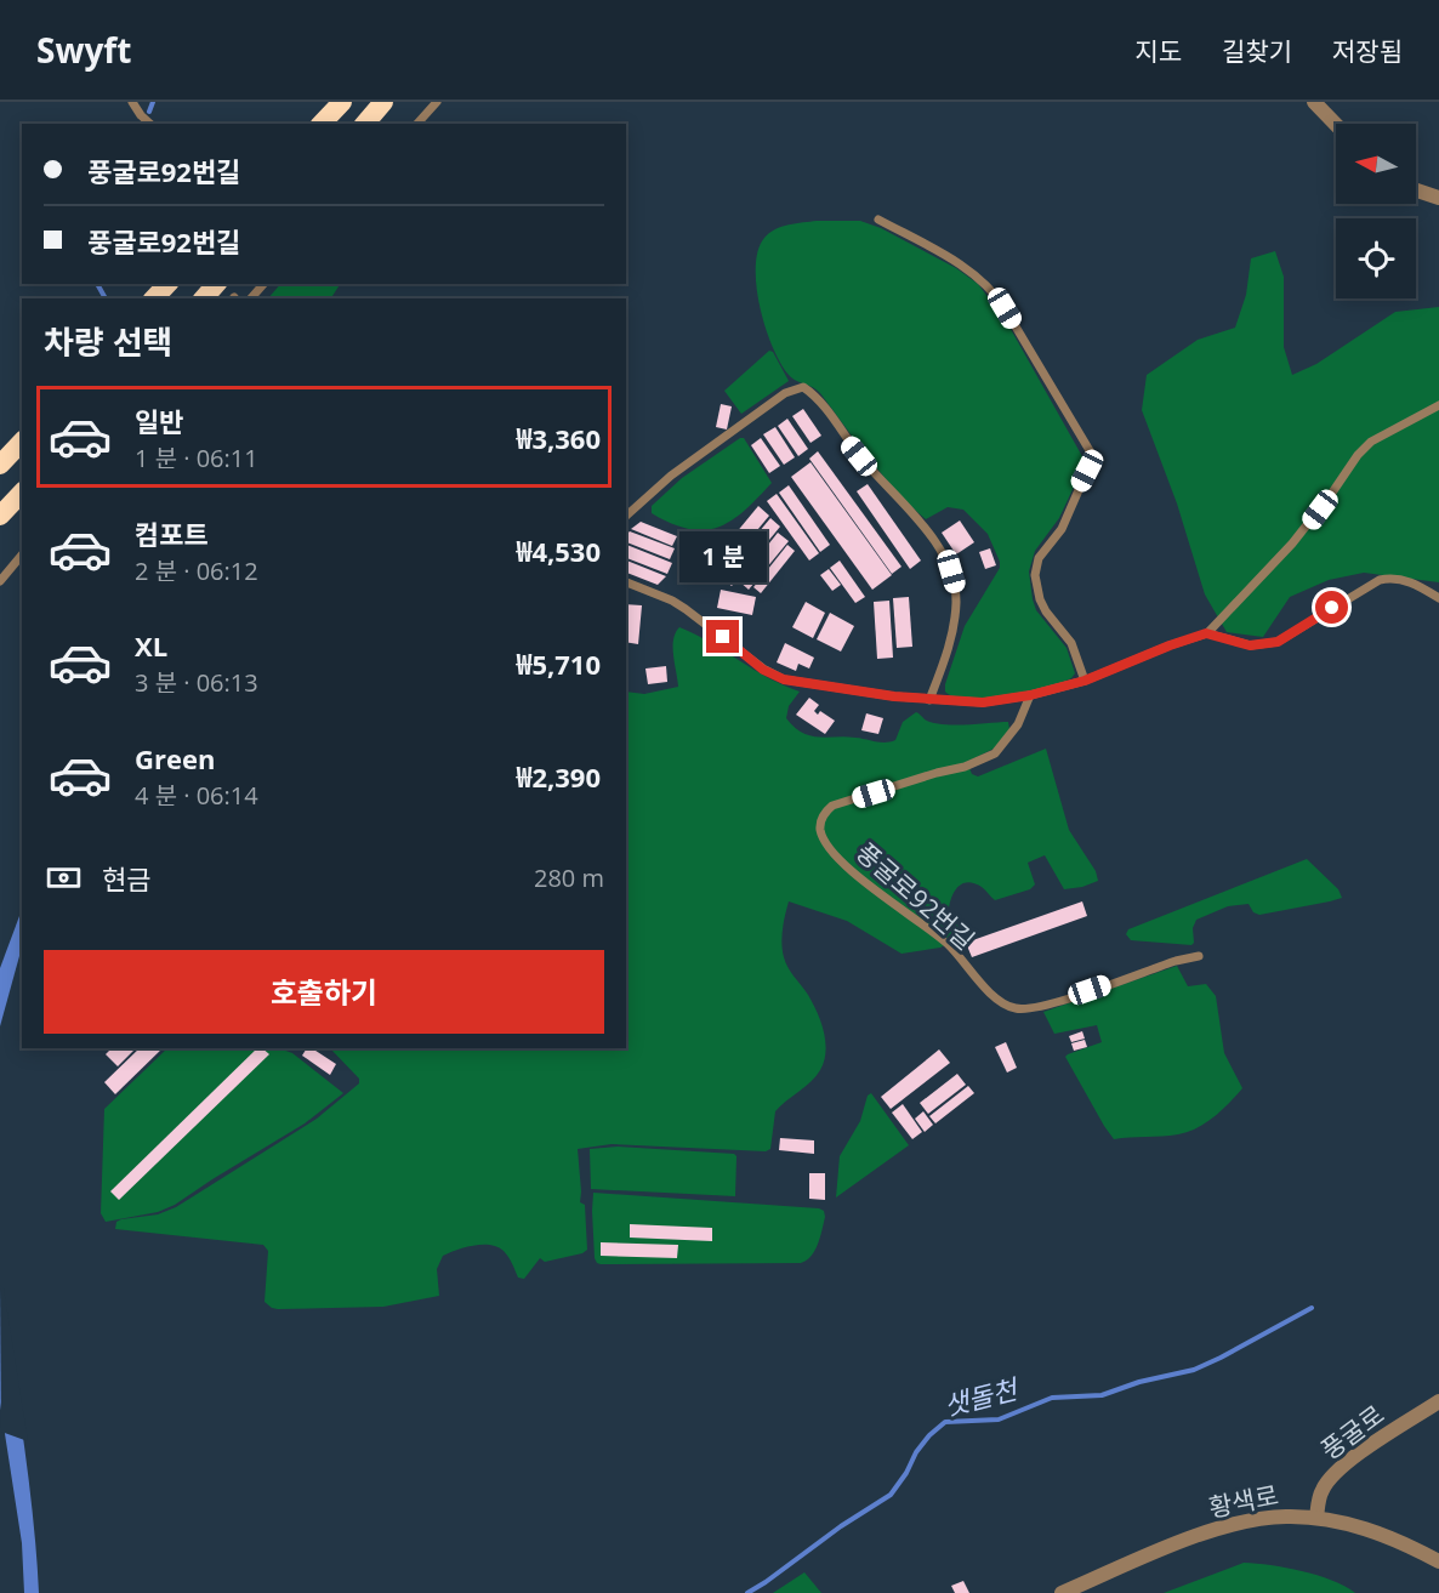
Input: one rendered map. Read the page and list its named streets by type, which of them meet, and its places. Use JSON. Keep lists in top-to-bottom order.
{
  "streets": {
    "street": ["풍굴로", "황색로"],
    "lane": ["풍굴로92번길"]
  },
  "crossings": [
    ["풍굴로", "황색로"]
  ],
  "water": ["샛돌천"],
  "north": "left",
  "page": {
    "header": "Swyft",
    "nav": ["지도", "길찾기", "저장됨"],
    "banner": ["풍굴로92번길", "풍굴로92번길"],
    "heading": "차량 선택",
    "list": [
      {
        "name": "일반",
        "note": "1 분 · 06:11",
        "value": "₩3,360"
      },
      {
        "name": "컴포트",
        "note": "2 분 · 06:12",
        "value": "₩4,530"
      },
      {
        "name": "XL",
        "note": "3 분 · 06:13",
        "value": "₩5,710"
      },
      {
        "name": "Green",
        "note": "4 분 · 06:14",
        "value": "₩2,390"
      }
    ],
    "bubble": "1 분",
    "pay": ["현금", "280 m"],
    "buttons": "호출하기"
  }
}
